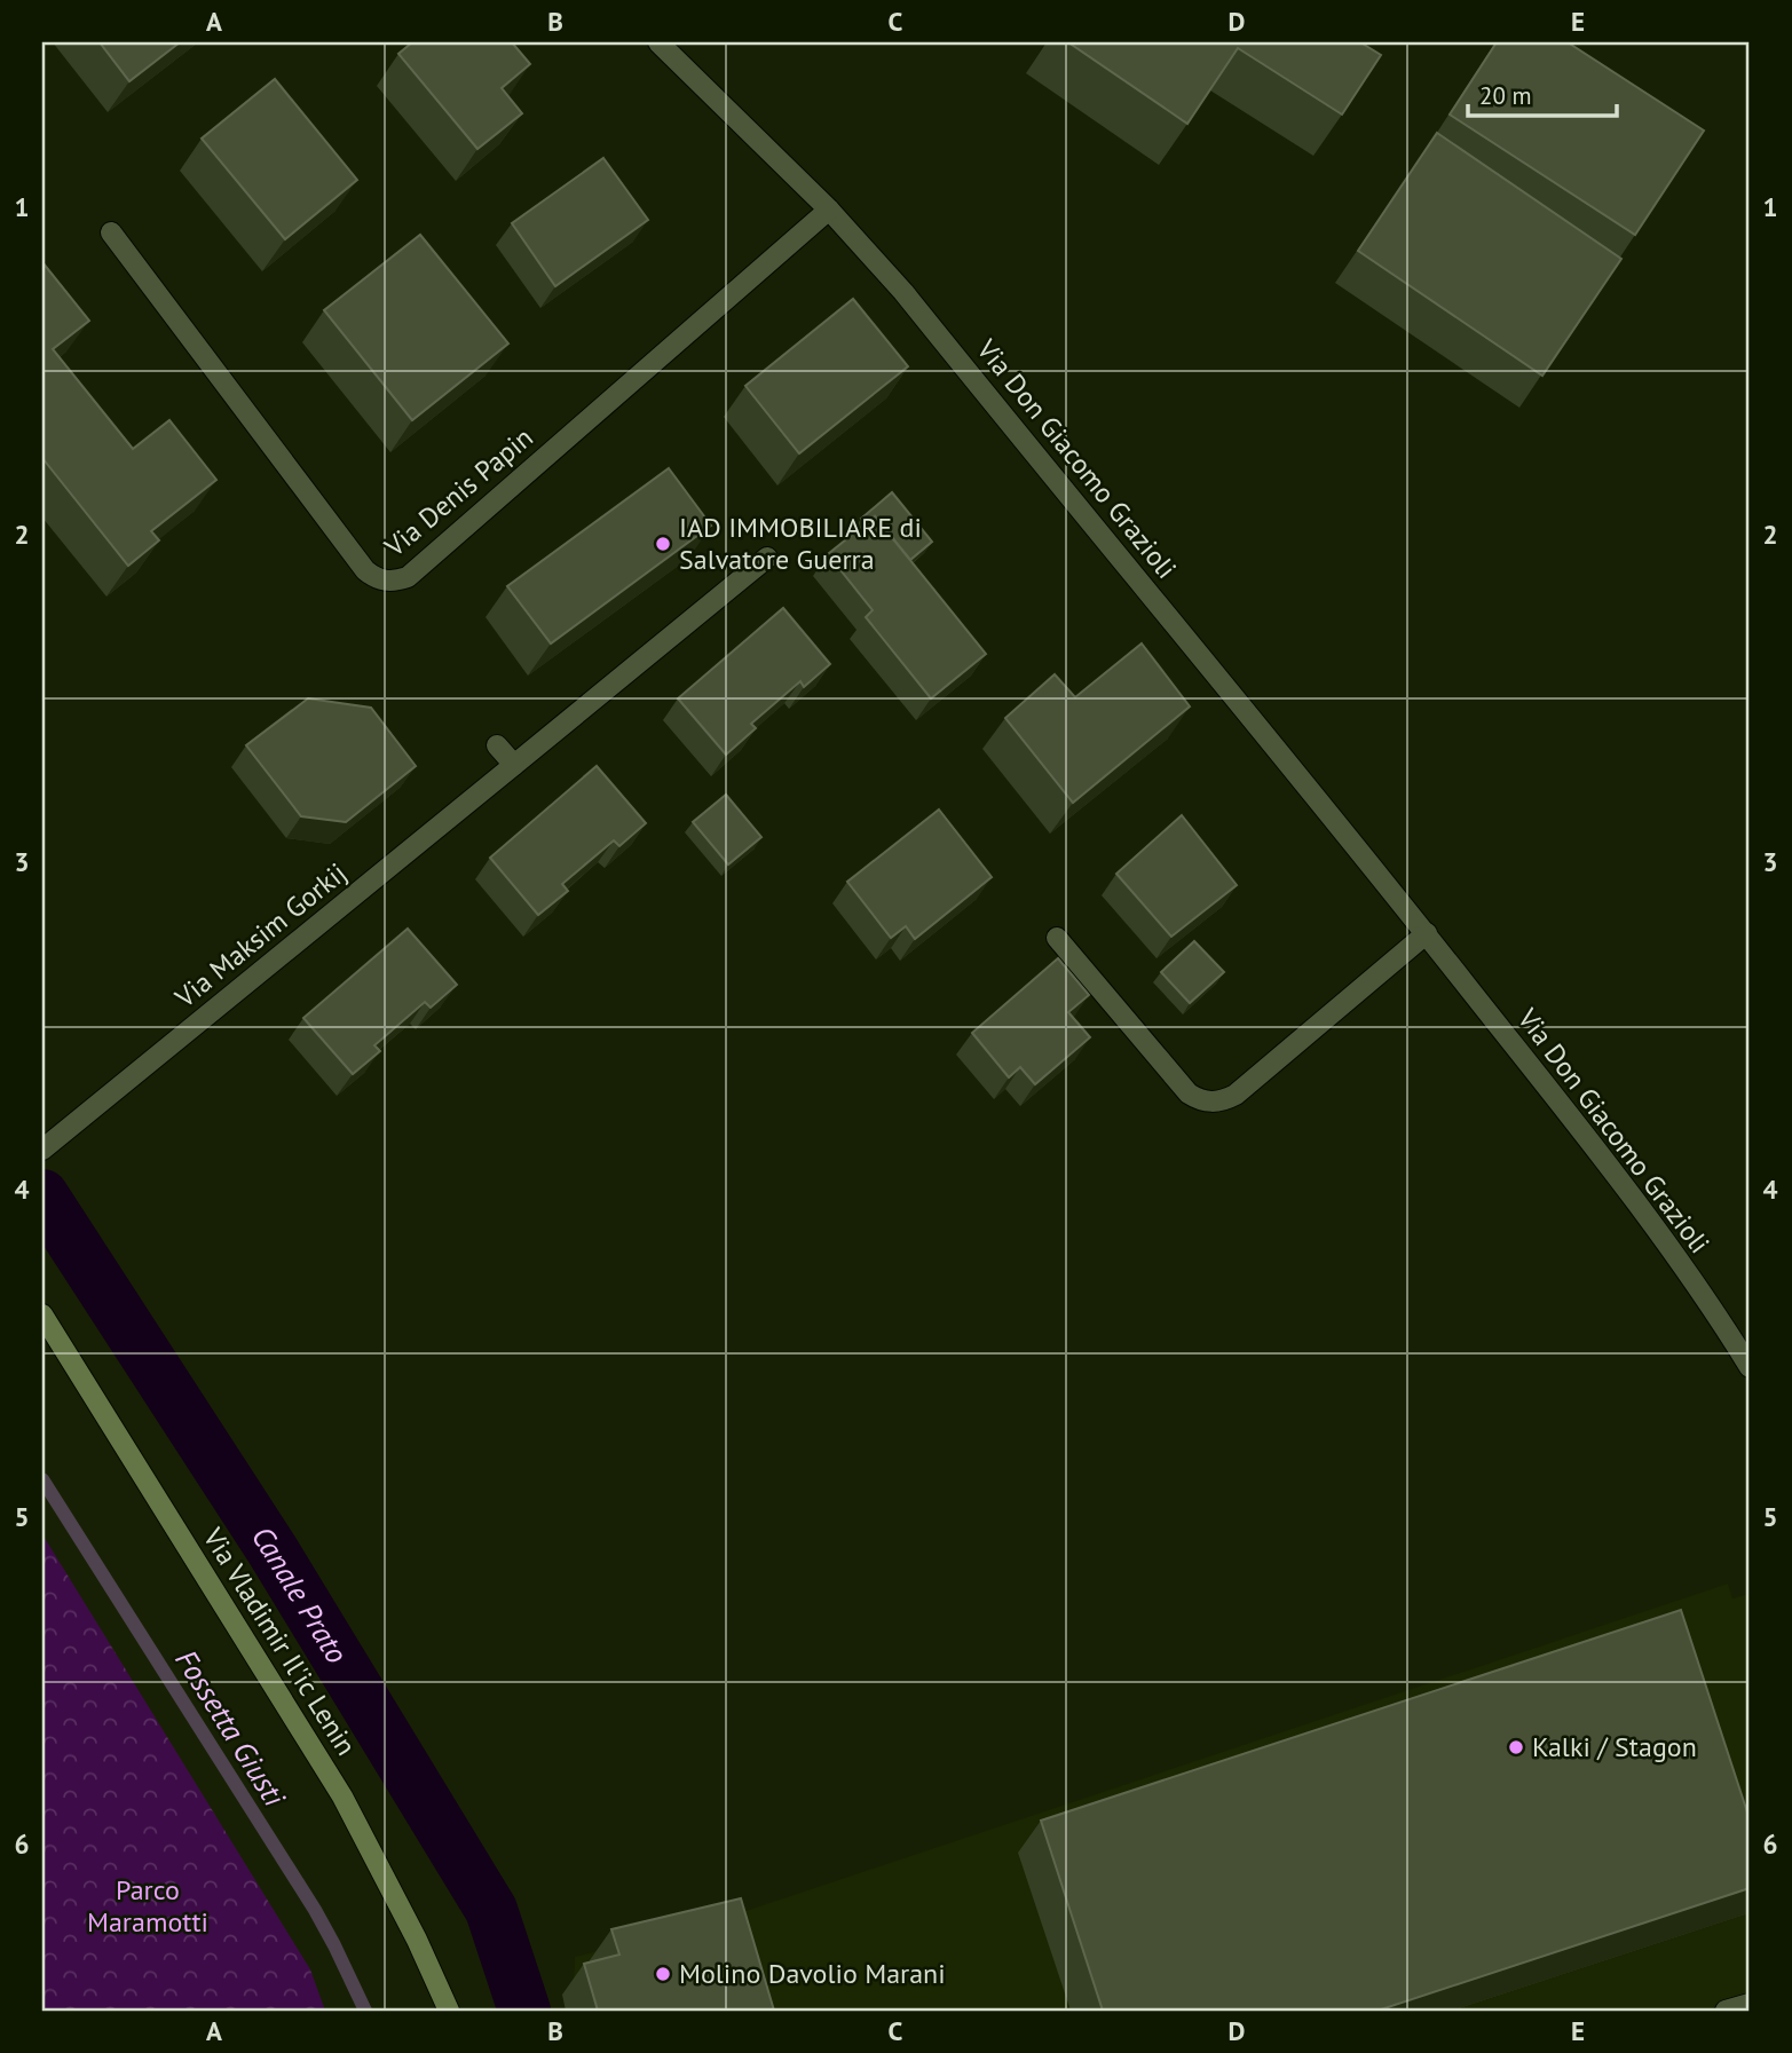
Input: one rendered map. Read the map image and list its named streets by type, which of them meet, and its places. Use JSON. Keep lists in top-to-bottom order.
{
  "streets": {
    "main road": ["Via Vladimir Il'ic Lenin"],
    "street": ["Via Don Giacomo Grazioli", "Via Denis Papin", "Via Maksim Gorkij"]
  },
  "crossings": [
    ["Via Don Giacomo Grazioli", "Via Denis Papin"]
  ],
  "water": ["Canale Prato", "Fossetta Giusti"],
  "parks": ["Parco Maramotti"],
  "places": ["IAD IMMOBILIARE di Salvatore Guerra", "Kalki / Stagon", "Molino Davolio Marani"],
  "scale_bar": "20 m",
  "grid": {
    "columns": [
      "A",
      "B",
      "C",
      "D",
      "E"
    ],
    "rows": [
      "1",
      "2",
      "3",
      "4",
      "5",
      "6"
    ]
  }
}
